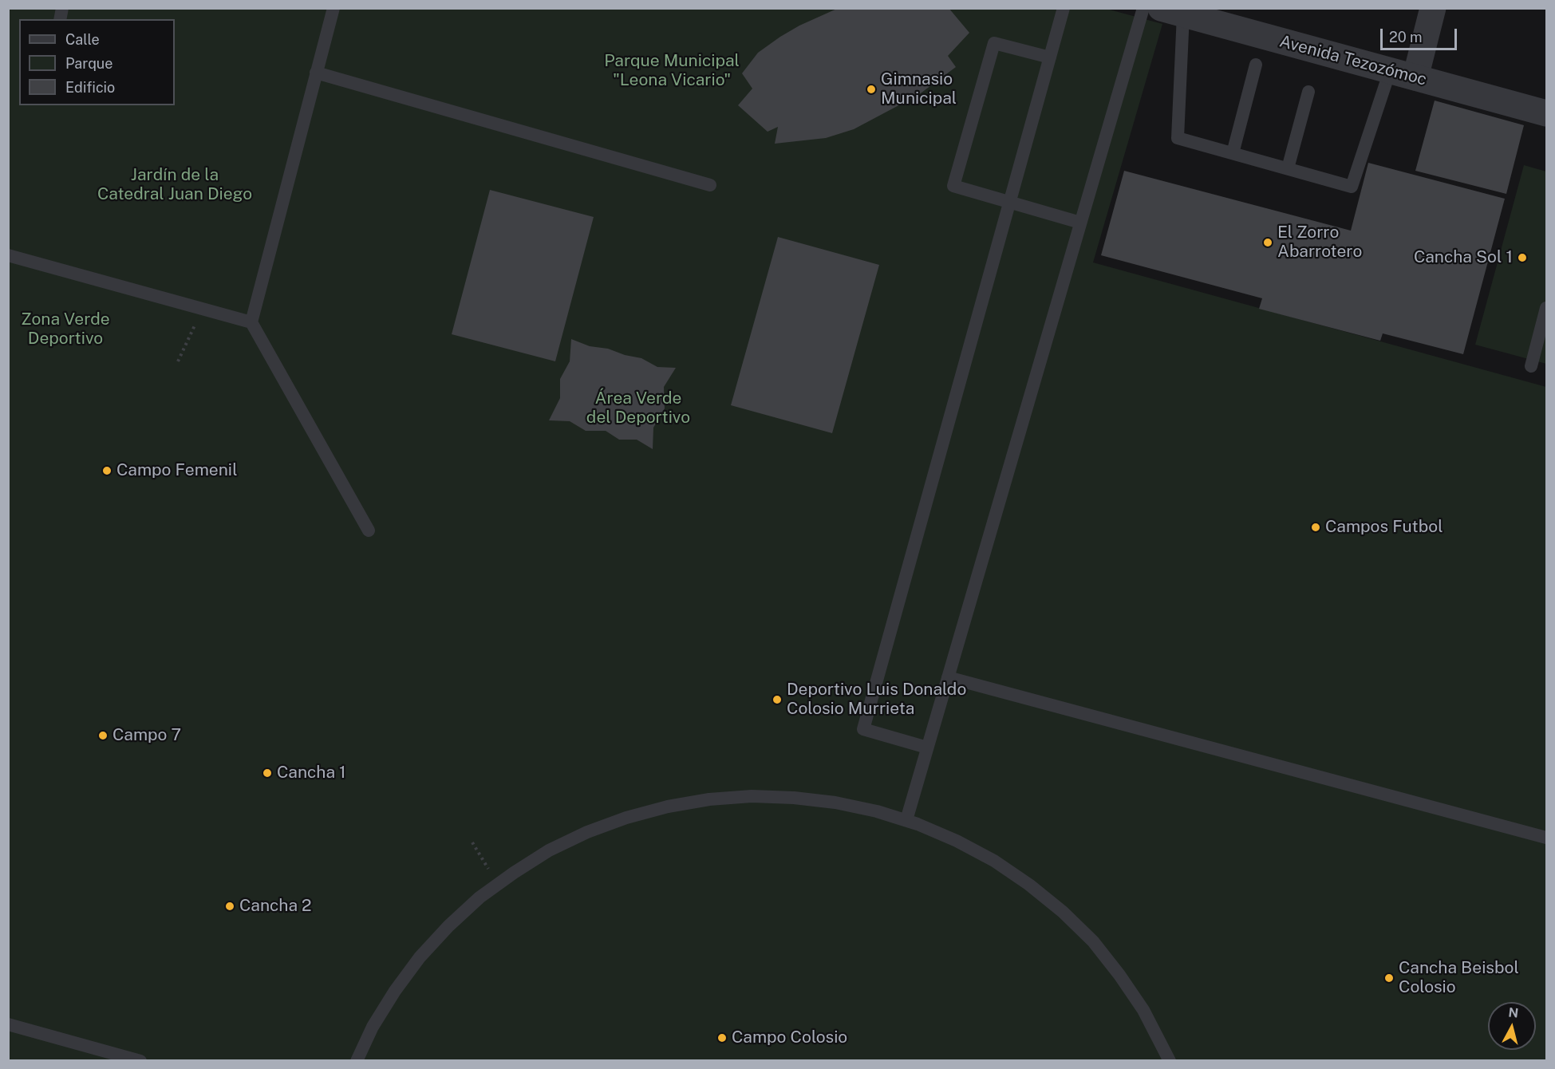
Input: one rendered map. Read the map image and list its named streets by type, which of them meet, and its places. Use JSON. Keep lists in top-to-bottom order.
{
  "streets": {
    "street": ["Avenida Tezozómoc"]
  },
  "parks": [
    "Parque Municipal \"Leona Vicario\"",
    "Jardín de la Catedral Juan Diego",
    "Zona Verde Deportivo",
    "Área Verde del Deportivo"
  ],
  "places": [
    "Gimnasio Municipal",
    "El Zorro Abarrotero",
    "Cancha Sol 1",
    "Campo Femenil",
    "Campos Futbol",
    "Deportivo Luis Donaldo Colosio Murrieta",
    "Campo 7",
    "Cancha 1",
    "Cancha 2",
    "Cancha Beisbol Colosio",
    "Campo Colosio"
  ],
  "legend": ["Calle", "Parque", "Edificio"],
  "scale_bar": "20 m",
  "north": "top"
}
